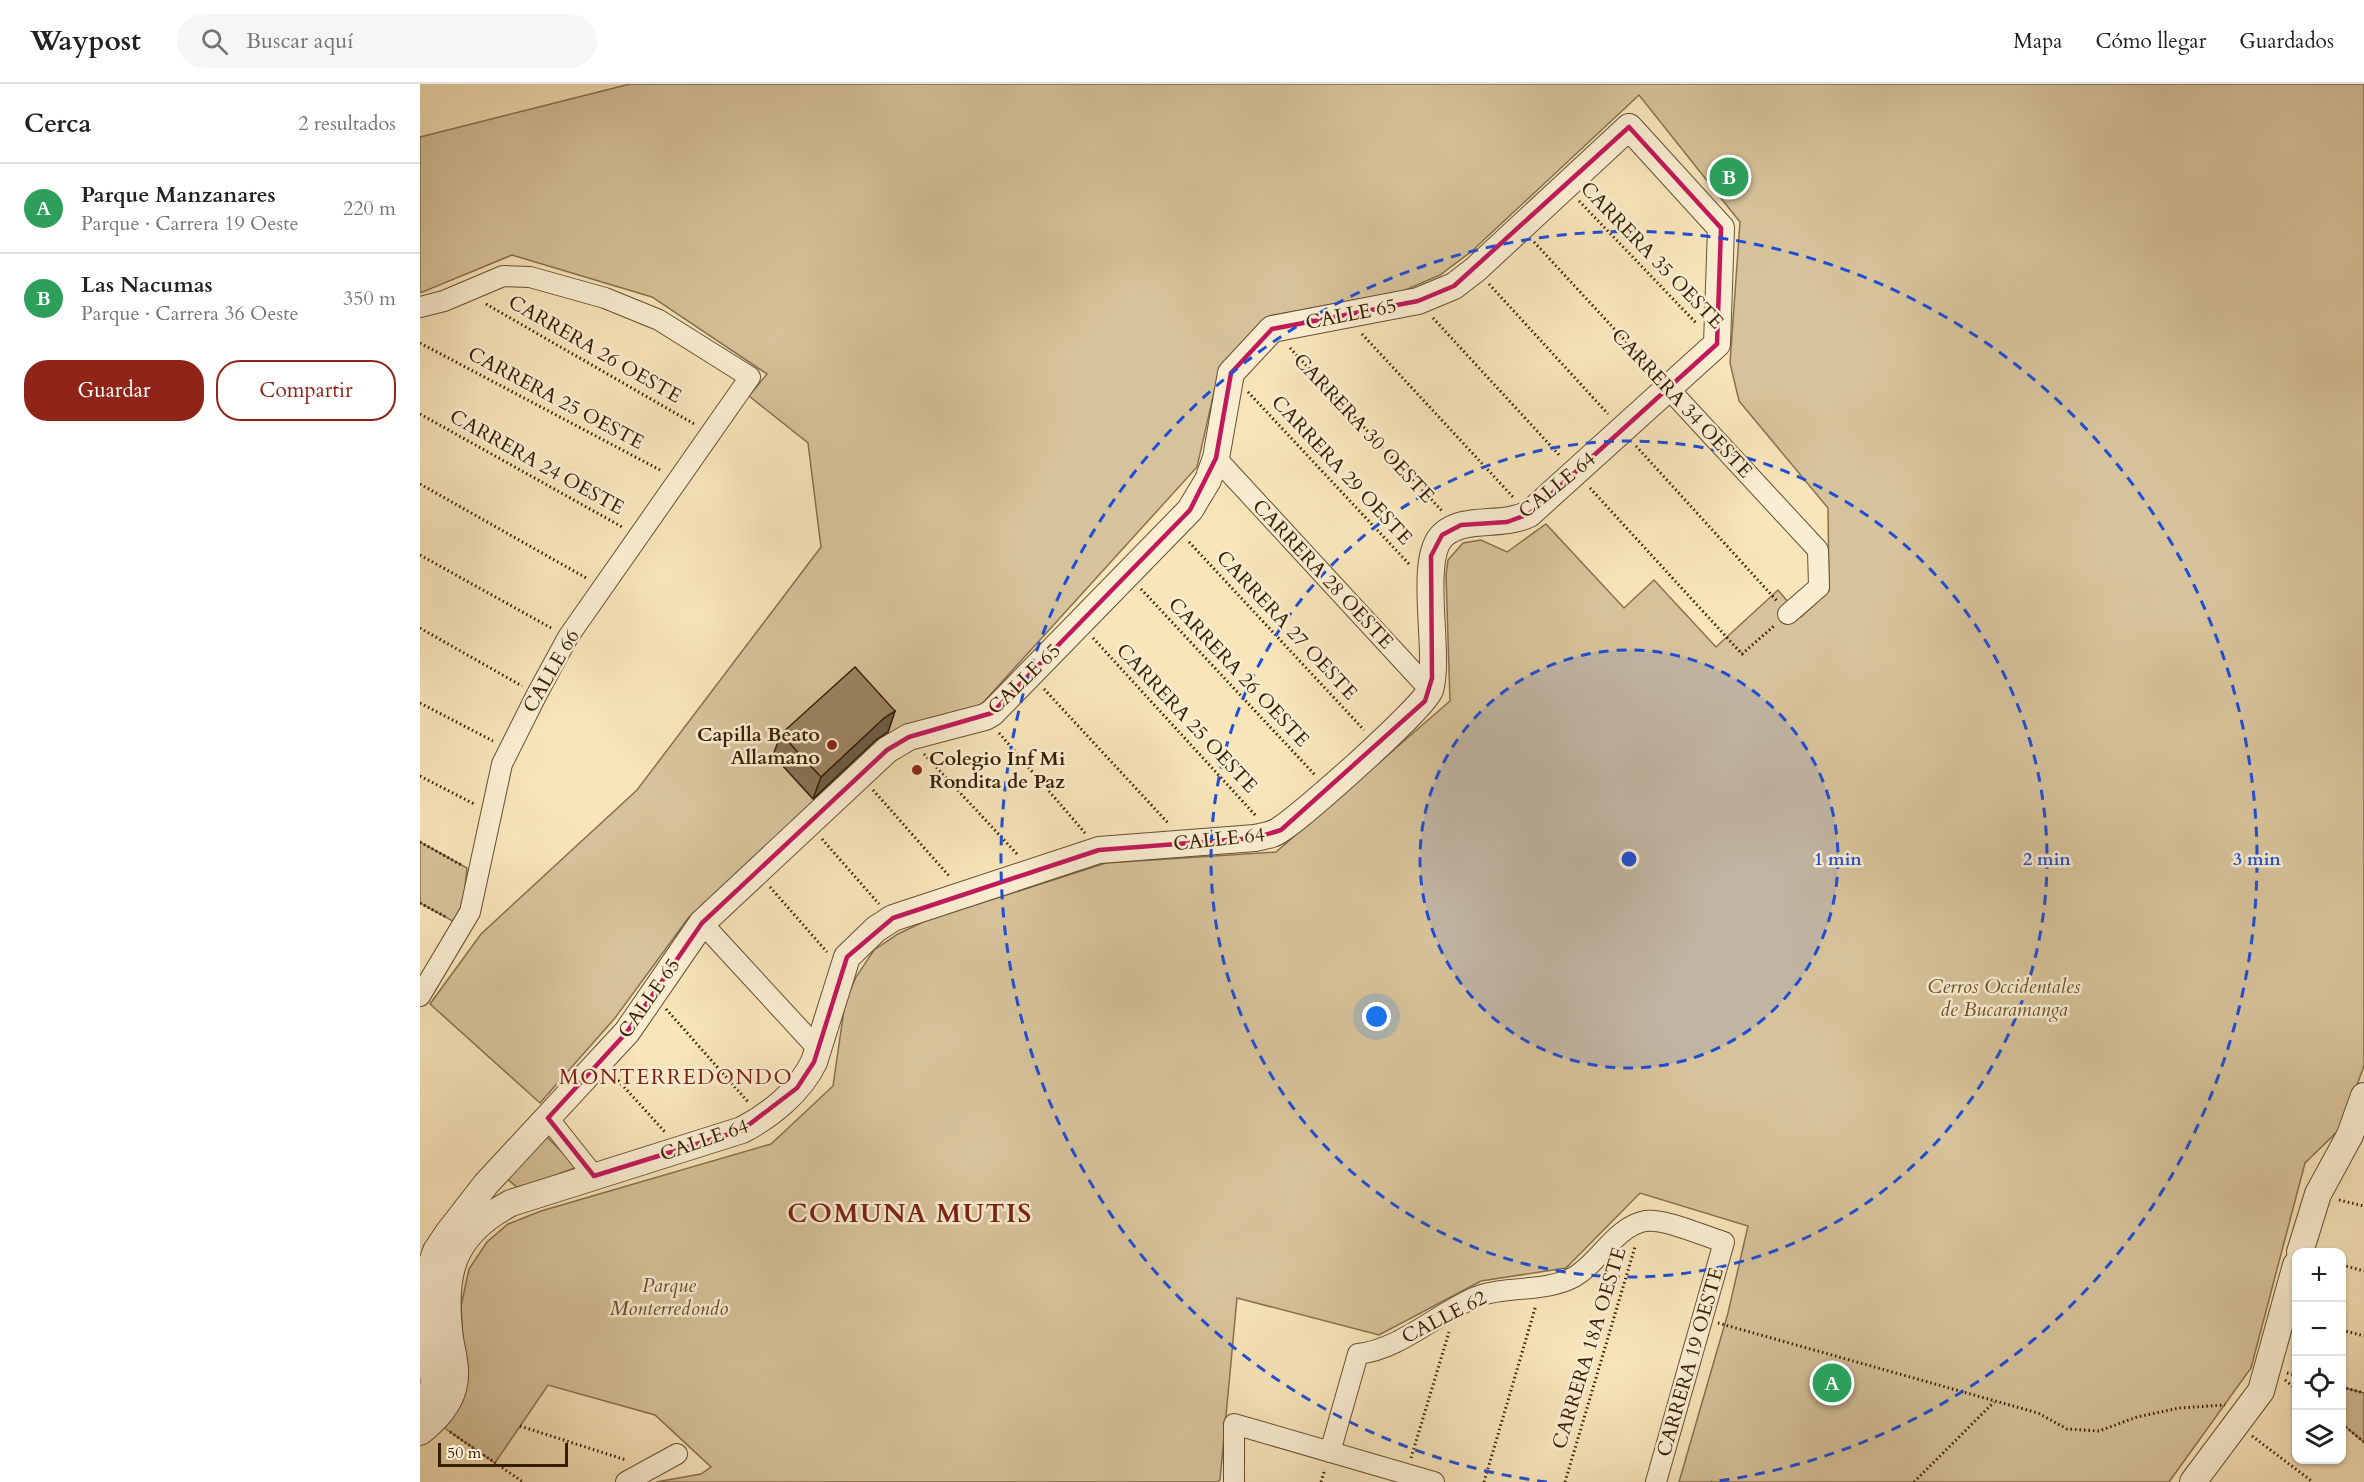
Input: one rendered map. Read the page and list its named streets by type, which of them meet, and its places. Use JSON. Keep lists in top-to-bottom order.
{
  "streets": {
    "street": [
      "CALLE 65",
      "CARRERA 34 OESTE",
      "CALLE 64",
      "CARRERA 28 OESTE",
      "CALLE 66",
      "CALLE 62",
      "CARRERA 19 OESTE"
    ],
    "path": [
      "CARRERA 35 OESTE",
      "CARRERA 26 OESTE",
      "CARRERA 25 OESTE",
      "CARRERA 30 OESTE",
      "CARRERA 24 OESTE",
      "CARRERA 29 OESTE",
      "CARRERA 27 OESTE",
      "CARRERA 18A OESTE"
    ]
  },
  "crossings": [
    ["CARRERA 35 OESTE", "CALLE 65"],
    ["CARRERA 35 OESTE", "CALLE 64"],
    ["CALLE 65", "CARRERA 26 OESTE"],
    ["CALLE 65", "CARRERA 25 OESTE"],
    ["CALLE 65", "CARRERA 34 OESTE"],
    ["CALLE 65", "CARRERA 30 OESTE"],
    ["CALLE 65", "CARRERA 29 OESTE"],
    ["CALLE 65", "CALLE 64"],
    ["CALLE 65", "CARRERA 28 OESTE"],
    ["CALLE 65", "CARRERA 27 OESTE"],
    ["CARRERA 26 OESTE", "CALLE 64"],
    ["CARRERA 26 OESTE", "CALLE 66"],
    ["CARRERA 25 OESTE", "CALLE 64"],
    ["CARRERA 25 OESTE", "CALLE 66"],
    ["CARRERA 34 OESTE", "CALLE 64"],
    ["CARRERA 30 OESTE", "CALLE 64"],
    ["CARRERA 24 OESTE", "CALLE 66"],
    ["CALLE 64", "CARRERA 28 OESTE"],
    ["CALLE 64", "CARRERA 27 OESTE"],
    ["CALLE 62", "CARRERA 18A OESTE"],
    ["CALLE 62", "CARRERA 19 OESTE"],
    ["CARRERA 18A OESTE", "CARRERA 19 OESTE"]
  ],
  "districts": ["MONTERREDONDO", "COMUNA MUTIS"],
  "parks": ["Cerros Occidentales de Bucaramanga", "Parque Monterredondo"],
  "places": ["Capilla Beato Allamano", "Colegio Inf Mi Rondita de Paz"],
  "scale_bar": "50 m",
  "page": {
    "header": "Waypost",
    "search": "Buscar aquí",
    "nav": ["Mapa", "Cómo llegar", "Guardados"],
    "heading": ["Cerca", "2 resultados"],
    "pins": ["B", "A"],
    "list": [
      {
        "mark": "A",
        "name": "Parque Manzanares",
        "note": "Parque · Carrera 19 Oeste",
        "value": "220 m"
      },
      {
        "mark": "B",
        "name": "Las Nacumas",
        "note": "Parque · Carrera 36 Oeste",
        "value": "350 m"
      }
    ],
    "buttons": ["Guardar", "Compartir"],
    "map_buttons": ["+", "−"],
    "scale": "50 m"
  },
  "rings": ["1 min", "2 min", "3 min"]
}
